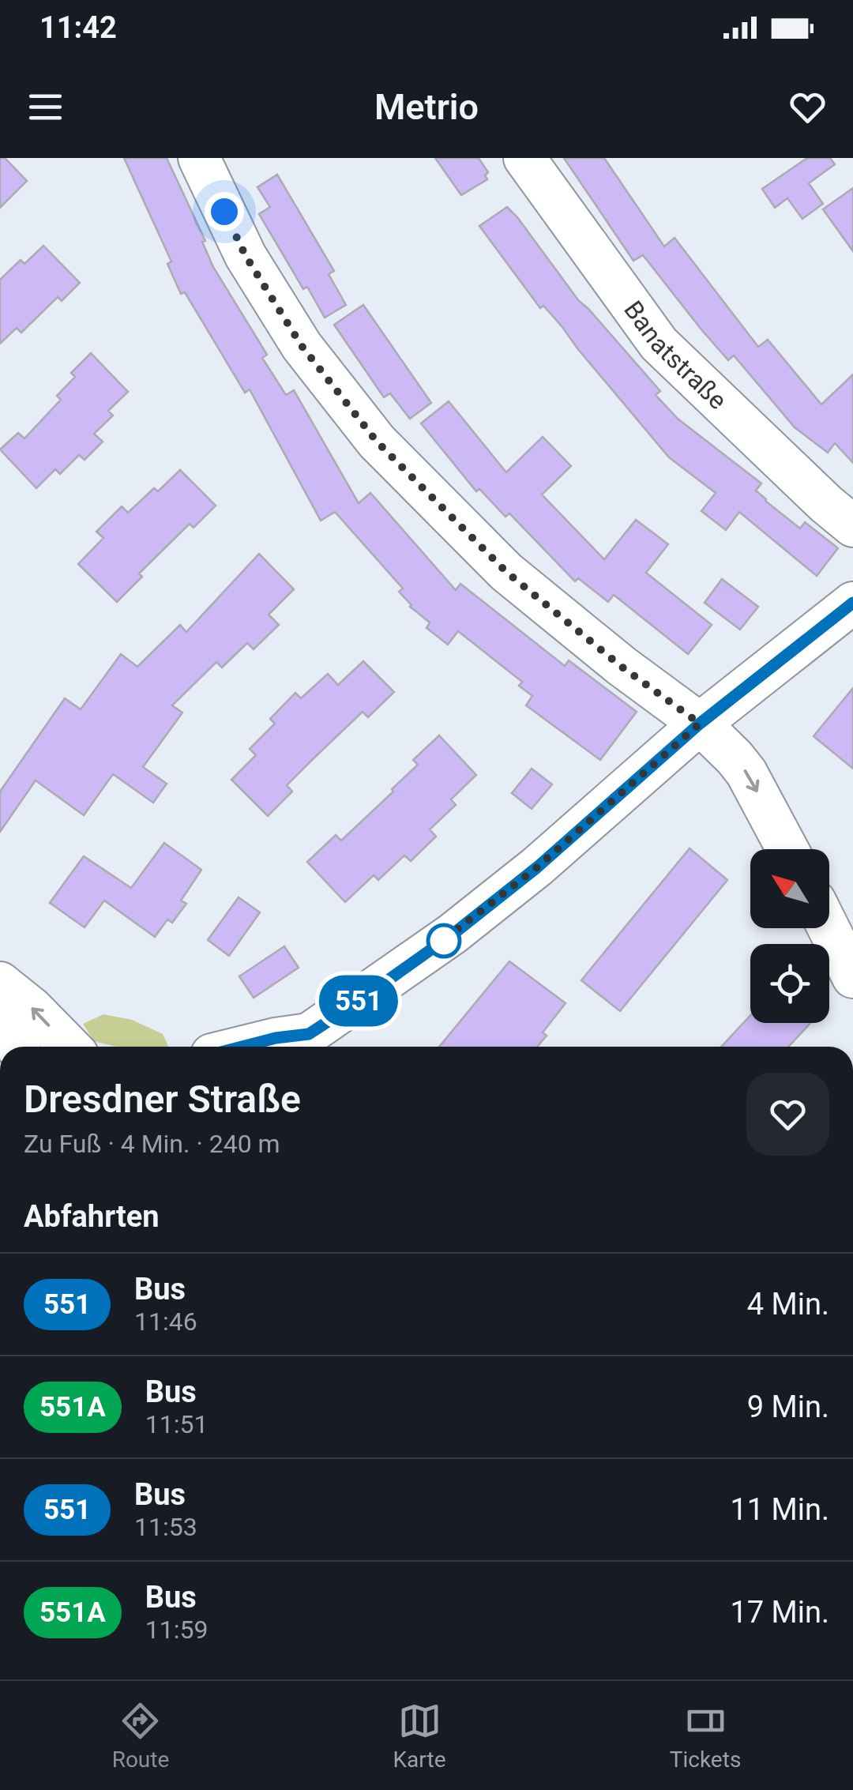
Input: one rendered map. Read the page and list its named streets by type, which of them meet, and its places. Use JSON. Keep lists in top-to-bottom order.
{
  "streets": {
    "street": ["Banatstraße"]
  },
  "lines": ["bus line 551"],
  "north": "top left",
  "page": {
    "status": "11:42",
    "header": "Metrio",
    "on_map": "551",
    "heading": [
      ["Dresdner Straße", "Zu Fuß · 4 Min. · 240 m"],
      "Abfahrten"
    ],
    "list": [
      {
        "mark": "551",
        "name": "Bus",
        "note": "11:46",
        "value": "4 Min."
      },
      {
        "mark": "551A",
        "name": "Bus",
        "note": "11:51",
        "value": "9 Min."
      },
      {
        "mark": "551",
        "name": "Bus",
        "note": "11:53",
        "value": "11 Min."
      },
      {
        "mark": "551A",
        "name": "Bus",
        "note": "11:59",
        "value": "17 Min."
      }
    ],
    "tabs": ["Route", "Karte", "Tickets"]
  }
}
